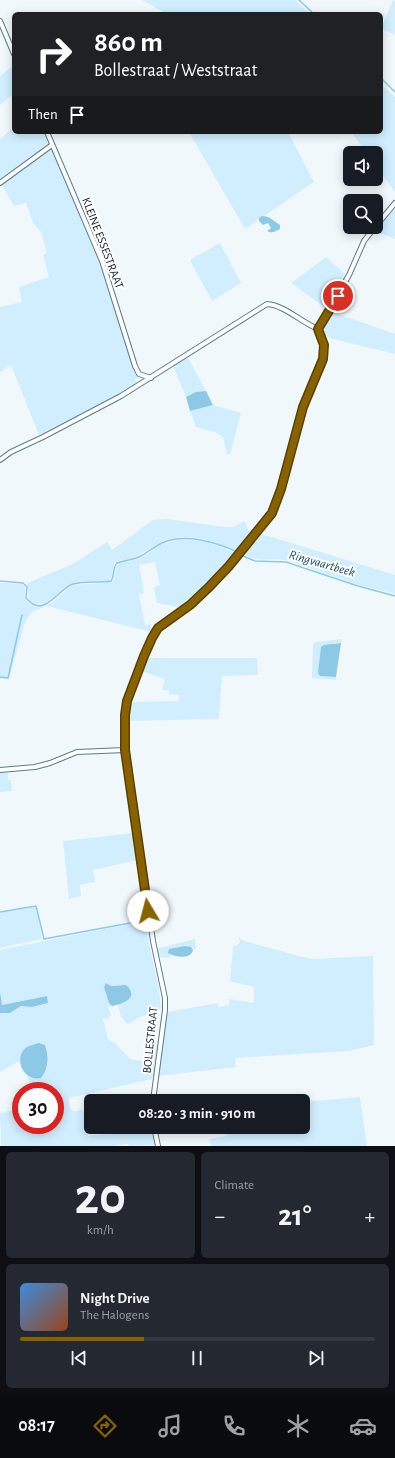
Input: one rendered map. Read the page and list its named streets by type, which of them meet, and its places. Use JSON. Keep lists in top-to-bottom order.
{
  "streets": {
    "street": ["KLEINE ESSESTRAAT", "BOLLESTRAAT"]
  },
  "water": ["Ringvaartbeek"],
  "page": {
    "turn": ["860 m", "Bollestraat / Weststraat"],
    "then": "Then",
    "limit": "30",
    "trip": "08:20 · 3 min · 910 m",
    "tile": [
      ["20", "km/h"],
      "Climate"
    ],
    "heat": ["−", "21°", "+"],
    "song": ["Night Drive", "The Halogens"],
    "tabs": "08:17"
  }
}
